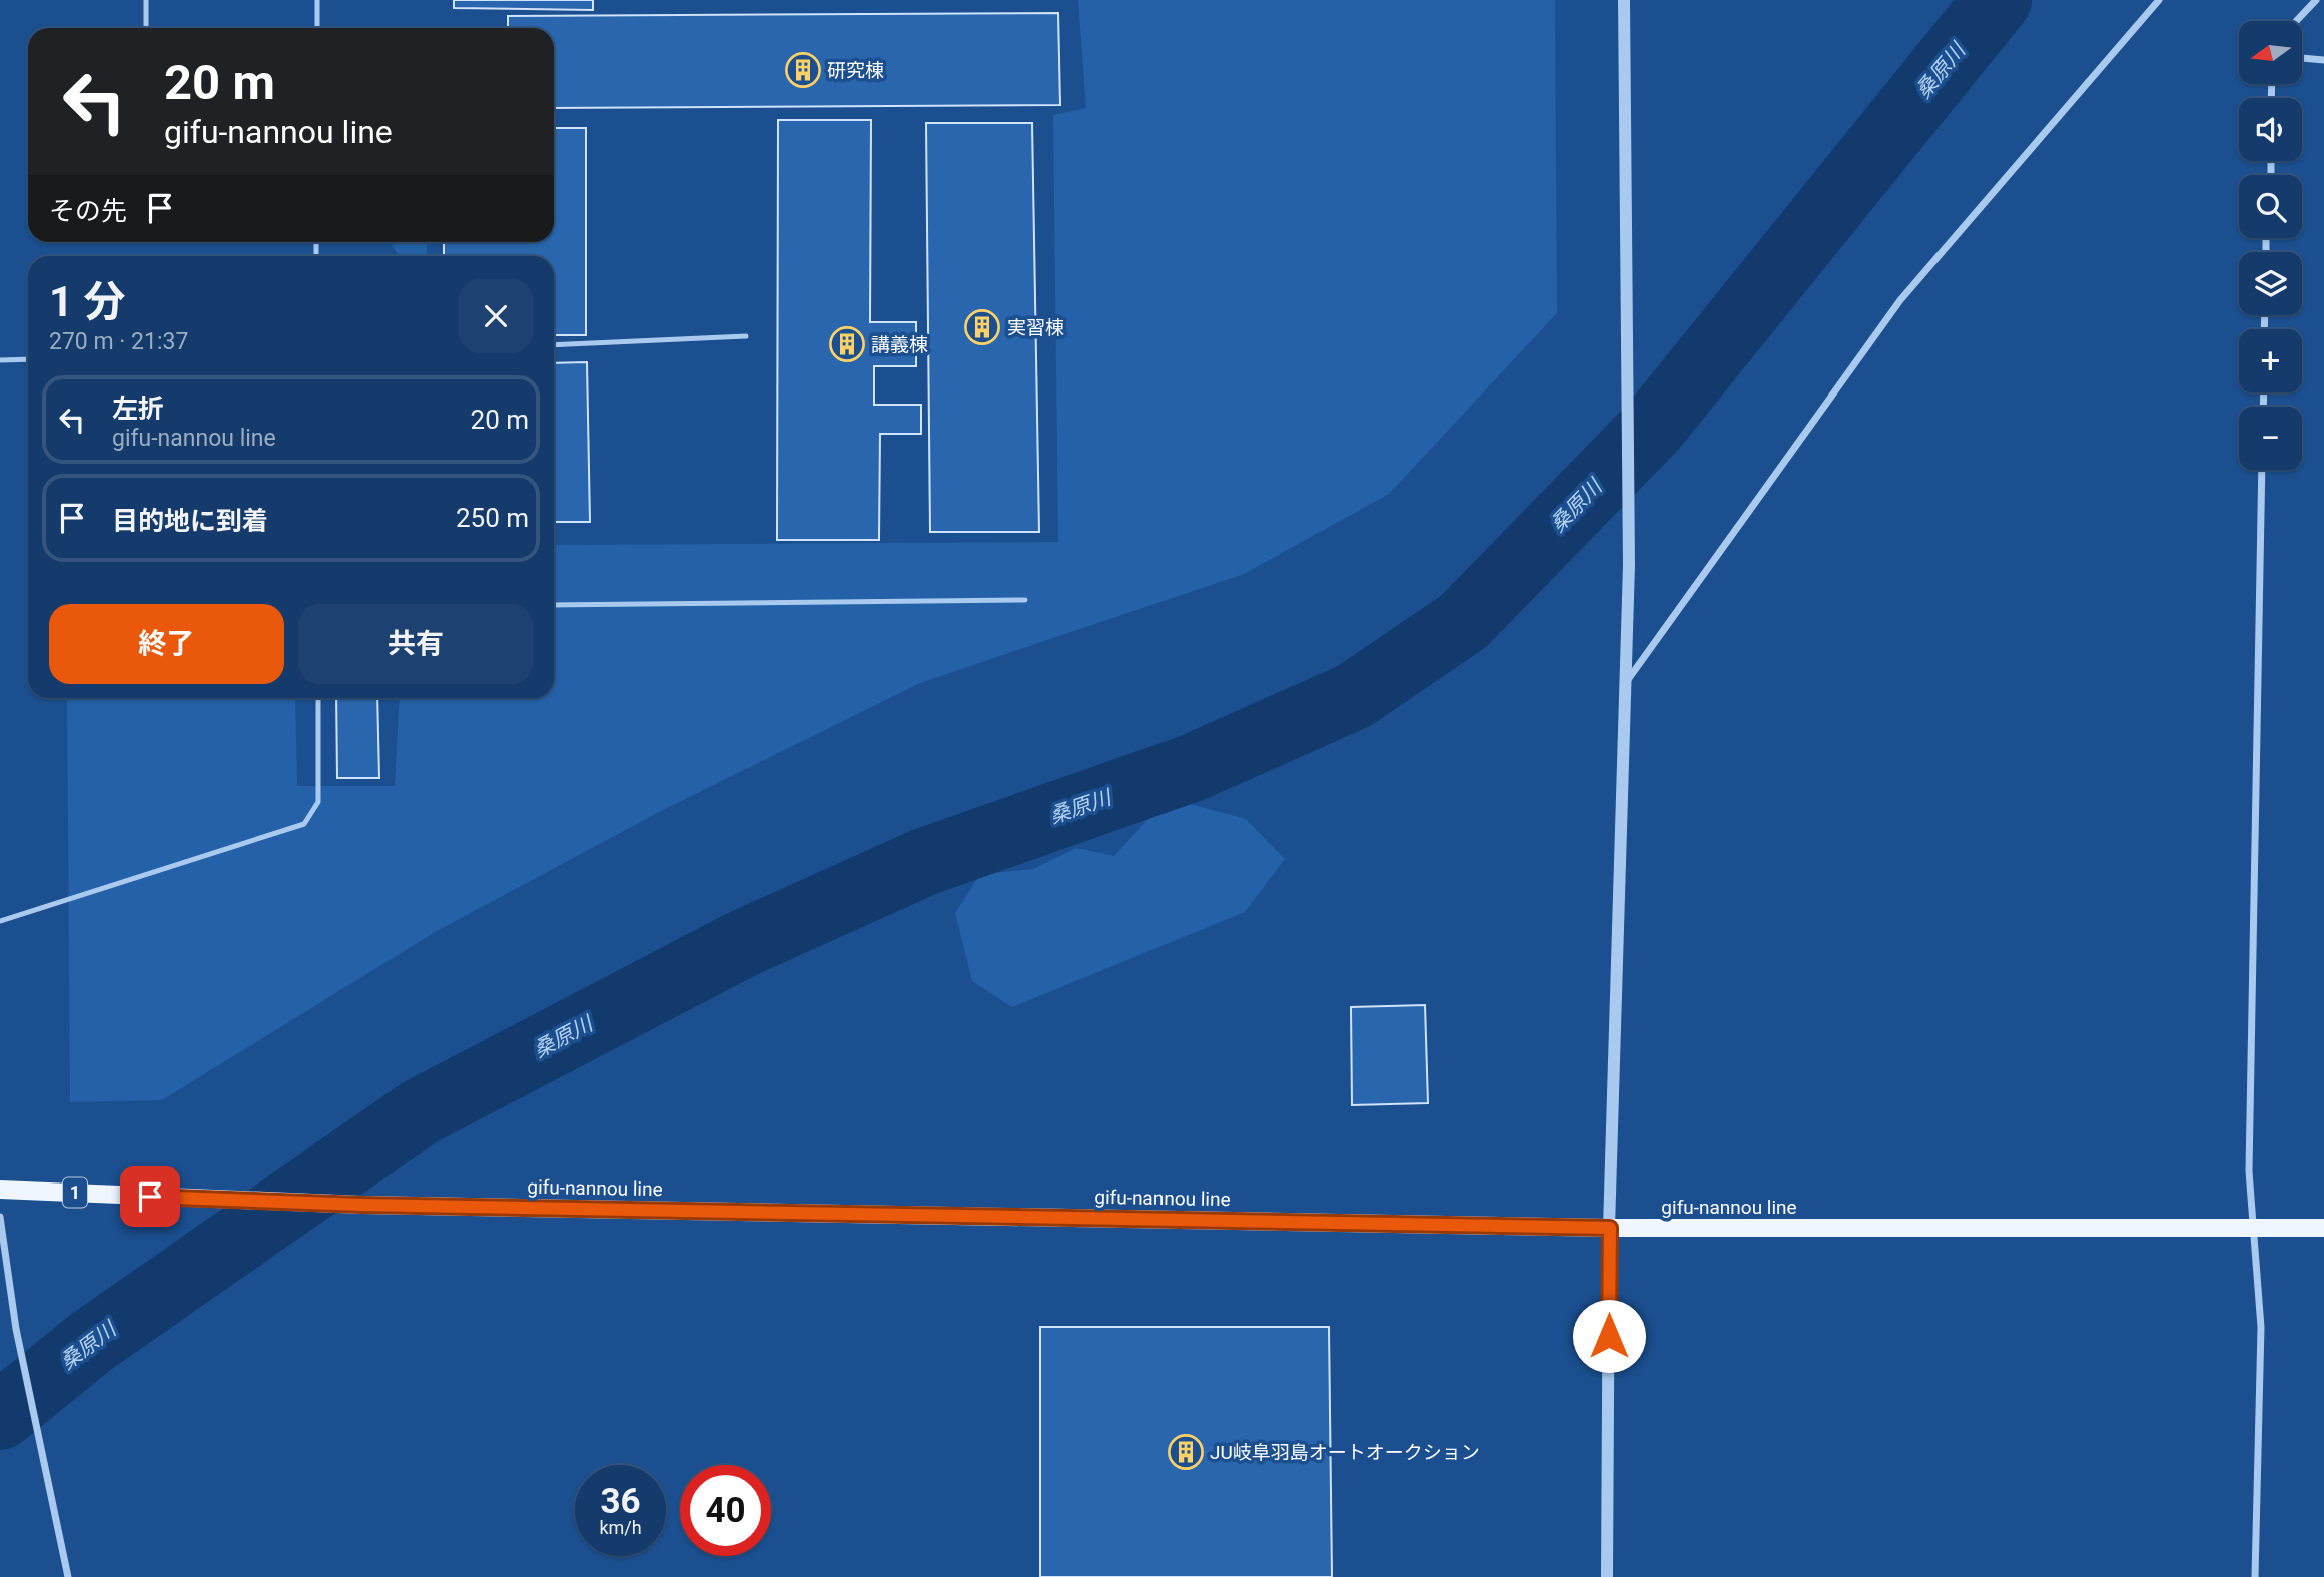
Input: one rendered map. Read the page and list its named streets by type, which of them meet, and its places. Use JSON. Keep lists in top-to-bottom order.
{
  "streets": {
    "main road": ["gifu-nannou line", "1"]
  },
  "water": ["桑原川"],
  "places": {
    "building": [
      "研究棟",
      "実習棟",
      "講義棟",
      "JU岐阜羽島オートオークション"
    ]
  },
  "north": "left",
  "page": {
    "map_buttons": ["+", "−"],
    "turn": ["20 m", "gifu-nannou line"],
    "then": "その先",
    "heading": ["1 分", "270 m · 21:37"],
    "list": [
      {
        "name": "左折",
        "note": "gifu-nannou line",
        "value": "20 m"
      },
      {
        "name": "目的地に到着",
        "value": "250 m"
      }
    ],
    "buttons": ["終了", "共有"],
    "speed": "36 km/h",
    "limit": "40"
  }
}
